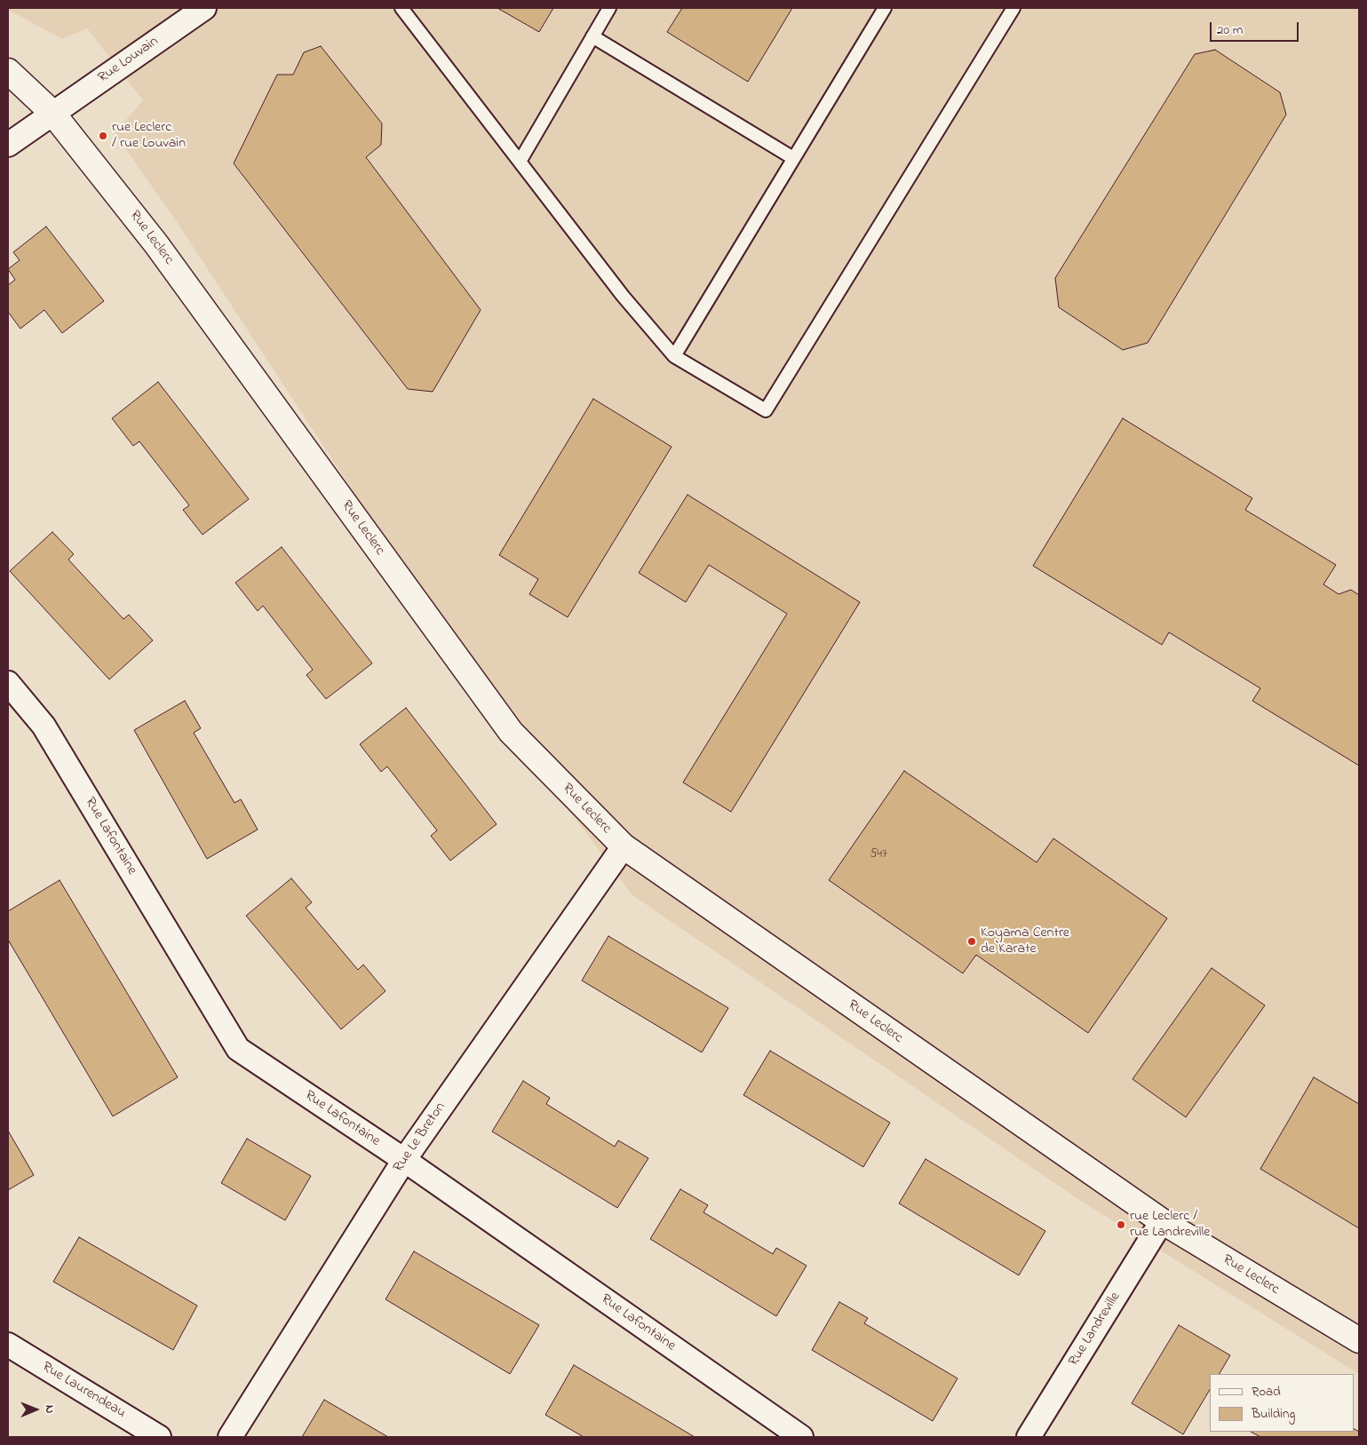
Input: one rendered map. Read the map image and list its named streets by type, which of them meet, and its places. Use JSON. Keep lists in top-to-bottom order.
{
  "streets": {
    "street": [
      "Rue Louvain",
      "Rue Leclerc",
      "Rue Lafontaine",
      "Rue Le Breton",
      "Rue Landreville",
      "Rue Laurendeau"
    ]
  },
  "crossings": [
    ["Rue Louvain", "Rue Leclerc"],
    ["Rue Leclerc", "Rue Le Breton"],
    ["Rue Leclerc", "Rue Landreville"],
    ["Rue Lafontaine", "Rue Le Breton"]
  ],
  "places": ["rue Leclerc / rue Louvain", "Koyama Centre de Karate", "rue Leclerc / rue Landreville"],
  "house_numbers": ["547"],
  "legend": ["Road", "Building"],
  "scale_bar": "20 m",
  "north": "right"
}
